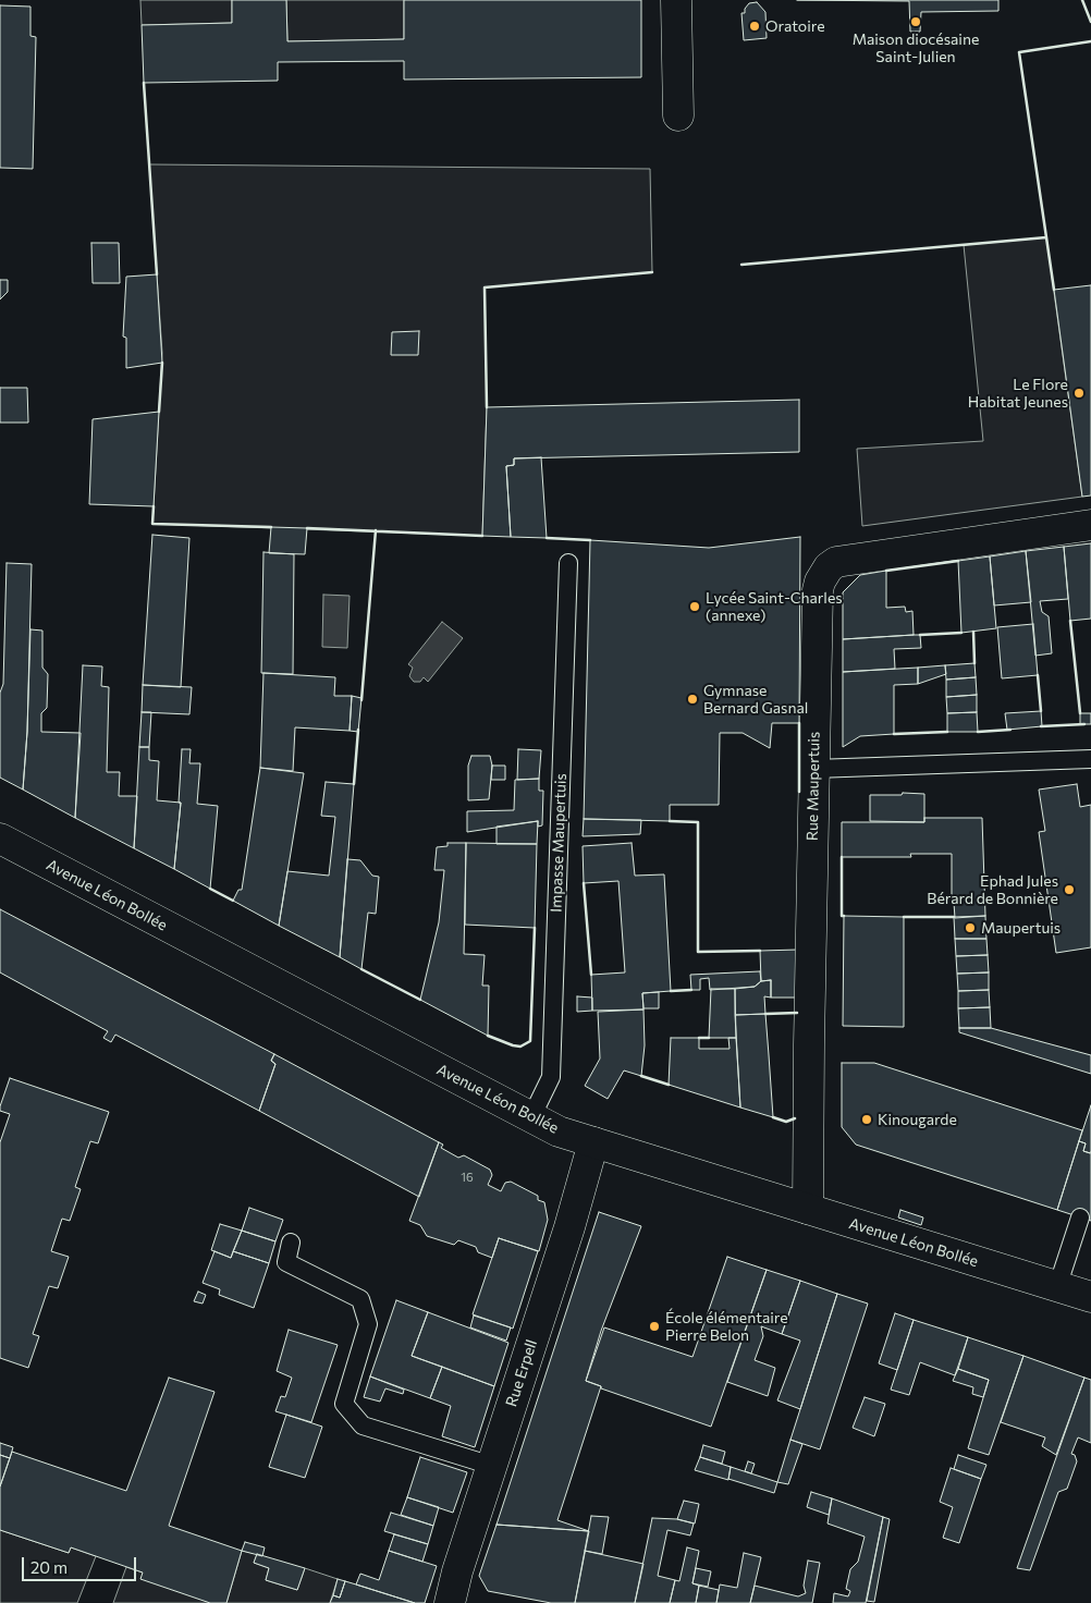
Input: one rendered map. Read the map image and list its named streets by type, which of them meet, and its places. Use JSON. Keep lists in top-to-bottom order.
{
  "streets": {
    "street": ["Rue Maupertuis", "Avenue Léon Bollée", "Rue Erpell"],
    "lane": ["Impasse Maupertuis"]
  },
  "crossings": [
    ["Rue Maupertuis", "Avenue Léon Bollée"],
    ["Impasse Maupertuis", "Avenue Léon Bollée"],
    ["Avenue Léon Bollée", "Rue Erpell"]
  ],
  "places": [
    "Maison diocésaine Saint-Julien",
    "Oratoire",
    "Le Flore Habitat Jeunes",
    "Lycée Saint-Charles (annexe)",
    "Gymnase Bernard Gasnal",
    "Ephad Jules Bérard de Bonnière",
    "Maupertuis",
    "Kinougarde",
    "École élémentaire Pierre Belon"
  ],
  "house_numbers": ["16"],
  "scale_bar": "20 m"
}
